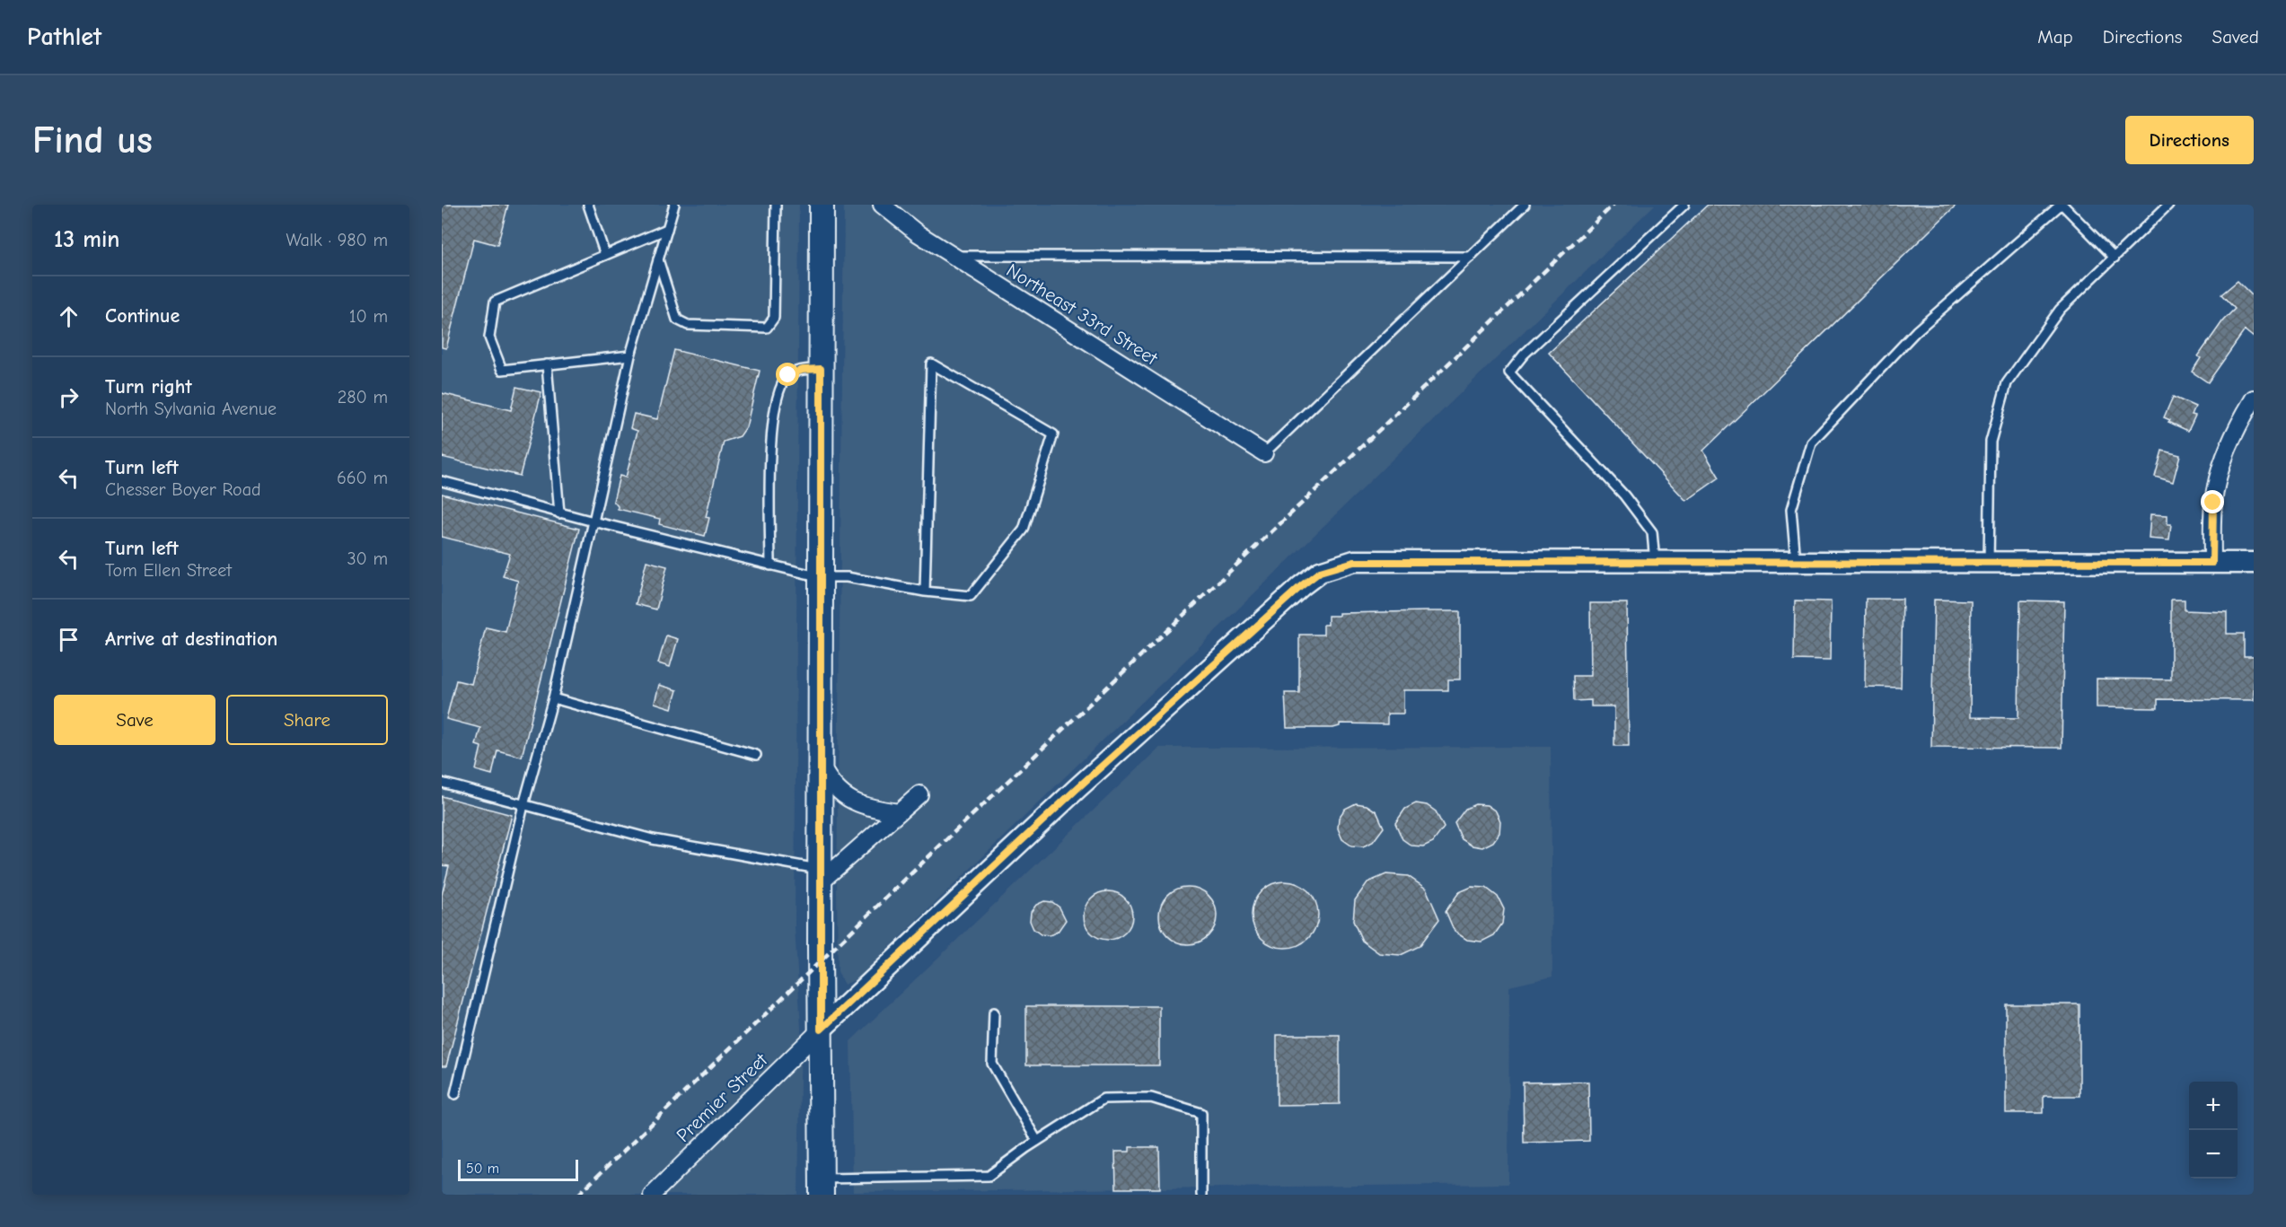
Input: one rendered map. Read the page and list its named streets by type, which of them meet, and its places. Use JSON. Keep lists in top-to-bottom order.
{
  "streets": {
    "street": ["Northeast 33rd Street", "Premier Street"]
  },
  "scale_bar": "50 m",
  "page": {
    "header": "Pathlet",
    "nav": ["Map", "Directions", "Saved"],
    "buttons": [
      "Directions",
      ["Save", "Share"]
    ],
    "title": "Find us",
    "heading": ["13 min", "Walk · 980 m"],
    "list": [
      ["Continue", "10 m"],
      ["Turn right", "North Sylvania Avenue", "280 m"],
      ["Turn left", "Chesser Boyer Road", "660 m"],
      ["Turn left", "Tom Ellen Street", "30 m"],
      "Arrive at destination"
    ],
    "map_buttons": ["+", "−"],
    "scale": "50 m"
  }
}
